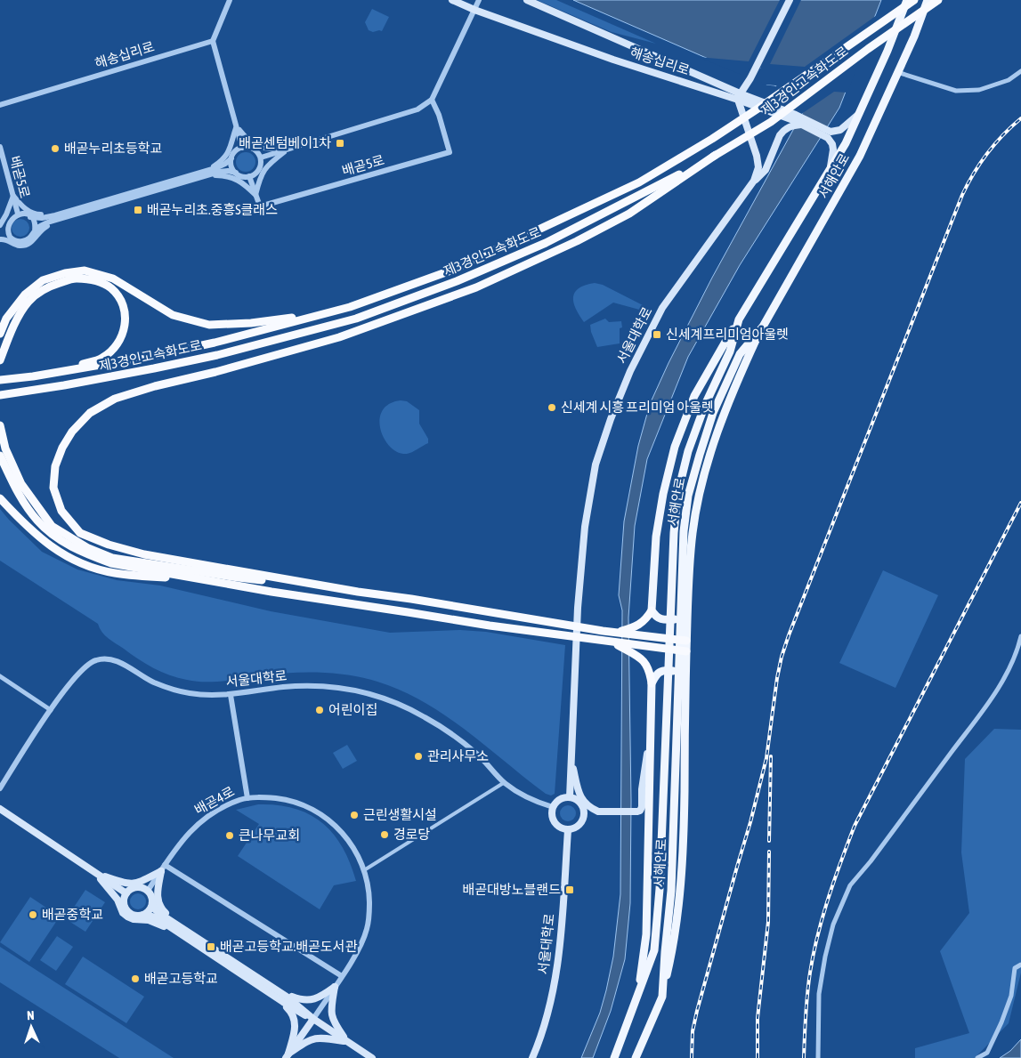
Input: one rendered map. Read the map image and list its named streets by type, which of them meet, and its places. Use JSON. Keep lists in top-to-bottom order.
{
  "streets": {
    "highway": ["제3경인고속화도로"],
    "main road": [
      "해송십리로",
      "서해안로",
      "서울대학로",
      "배곧4로"
    ],
    "street": ["배곧5로"]
  },
  "crossings": [
    ["해송십리로", "서해안로"],
    ["해송십리로", "서울대학로"]
  ],
  "places": {
    "transit": [
      "배곧센텀베이1차",
      "배곧누리초.중흥S클래스",
      "신세계프리미엄아울렛",
      "배곧대방노블랜드",
      "배곧고등학교.배곧도서관"
    ],
    "other": [
      "배곧누리초등학교",
      "신세계 시흥 프리미엄 아울렛",
      "어린이집",
      "관리사무소",
      "근린생활시설",
      "경로당",
      "큰나무교회",
      "배곧중학교",
      "배곧고등학교"
    ]
  },
  "north": "top"
}
